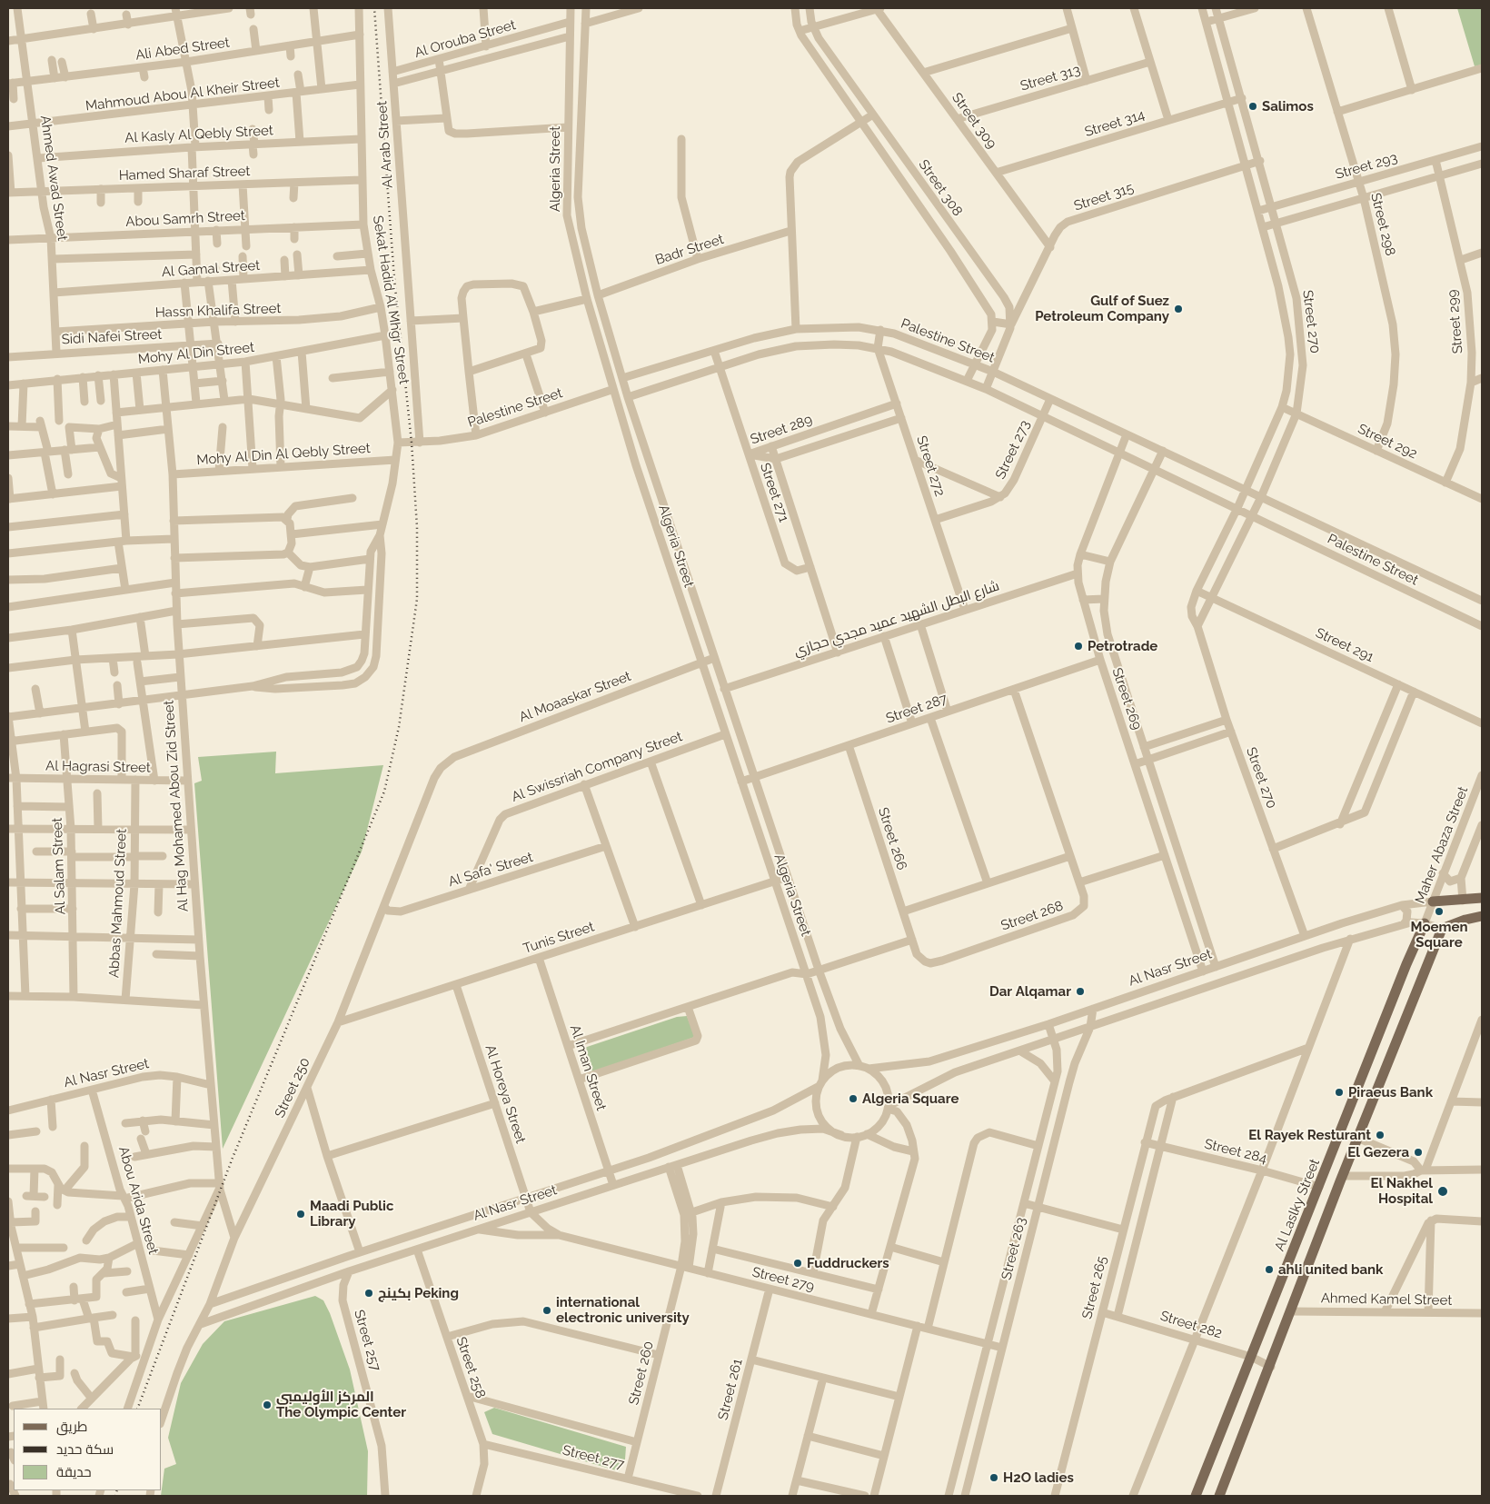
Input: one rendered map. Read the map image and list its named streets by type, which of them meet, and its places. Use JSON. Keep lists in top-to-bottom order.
{
  "streets": {
    "main road": ["Al Nasr Street", "Al Laslky Street"],
    "street": [
      "Al Orouba Street",
      "Ali Abed Street",
      "Street 313",
      "Mahmoud Abou Al Kheir Street",
      "Street 309",
      "Street 314",
      "Al Kasly Al Qebly Street",
      "Al Arab Street",
      "Street 293",
      "Algeria Street",
      "Hamed Sharaf Street",
      "Ahmed Awad Street",
      "Street 308",
      "Street 315",
      "Abou Samrh Street",
      "Street 298",
      "Badr Street",
      "Al Gamal Street",
      "Sekat Hadid Al Mhgr Street",
      "Hassn Khalifa Street",
      "Street 270",
      "Street 299",
      "Sidi Nafei Street",
      "Palestine Street",
      "Mohy Al Din Street",
      "Street 289",
      "Street 292",
      "Street 273",
      "Mohy Al Din Al Qebly Street",
      "Street 272",
      "Street 271",
      "شارع البطل الشهيد عميد مجدي حجازي",
      "Street 291",
      "Al Moaaskar Street",
      "Street 269",
      "Street 287",
      "Al Hagrasi Street",
      "Al Swissriah Company Street",
      "Al Hag Mohamed Abou Zid Street",
      "Street 266",
      "Maher Abaza Street",
      "Al Salam Street",
      "Al Safa' Street",
      "Abbas Mahmoud Street",
      "Street 268",
      "Tunis Street",
      "Al Iman Street",
      "Street 250",
      "Al Horeya Street",
      "Street 284",
      "Abou Arida Street",
      "Street 263",
      "Street 279",
      "Street 265",
      "Ahmed Kamel Street",
      "Street 282",
      "Street 257",
      "Street 258",
      "Street 260",
      "Street 261",
      "Street 277"
    ]
  },
  "crossings": [
    ["Al Orouba Street", "Al Arab Street"],
    ["Al Orouba Street", "Algeria Street"],
    ["Ali Abed Street", "Ahmed Awad Street"],
    ["Ali Abed Street", "Sekat Hadid Al Mhgr Street"],
    ["Street 313", "Street 309"],
    ["Mahmoud Abou Al Kheir Street", "Ahmed Awad Street"],
    ["Mahmoud Abou Al Kheir Street", "Sekat Hadid Al Mhgr Street"],
    ["Street 309", "Street 314"],
    ["Street 309", "Street 315"],
    ["Street 314", "Street 270"],
    ["Al Kasly Al Qebly Street", "Ahmed Awad Street"],
    ["Al Kasly Al Qebly Street", "Sekat Hadid Al Mhgr Street"],
    ["Al Arab Street", "Palestine Street"],
    ["Street 293", "Street 298"],
    ["Street 293", "Street 270"],
    ["Street 293", "Street 299"],
    ["Algeria Street", "Badr Street"],
    ["Algeria Street", "Palestine Street"],
    ["Algeria Street", "شارع البطل الشهيد عميد مجدي حجازي"],
    ["Algeria Street", "Al Moaaskar Street"],
    ["Algeria Street", "Street 287"],
    ["Algeria Street", "Al Swissriah Company Street"],
    ["Algeria Street", "Tunis Street"],
    ["Algeria Street", "Al Nasr Street"],
    ["Hamed Sharaf Street", "Ahmed Awad Street"],
    ["Hamed Sharaf Street", "Sekat Hadid Al Mhgr Street"],
    ["Ahmed Awad Street", "Abou Samrh Street"],
    ["Ahmed Awad Street", "Al Gamal Street"],
    ["Ahmed Awad Street", "Hassn Khalifa Street"],
    ["Ahmed Awad Street", "Sidi Nafei Street"],
    ["Street 308", "Street 315"],
    ["Street 315", "Street 270"],
    ["Abou Samrh Street", "Sekat Hadid Al Mhgr Street"],
    ["Street 298", "Street 292"],
    ["Al Gamal Street", "Sekat Hadid Al Mhgr Street"],
    ["Sekat Hadid Al Mhgr Street", "Hassn Khalifa Street"],
    ["Sekat Hadid Al Mhgr Street", "Palestine Street"],
    ["Sekat Hadid Al Mhgr Street", "Mohy Al Din Street"],
    ["Sekat Hadid Al Mhgr Street", "Mohy Al Din Al Qebly Street"],
    ["Street 270", "Palestine Street"],
    ["Street 270", "Street 292"],
    ["Street 270", "Street 291"],
    ["Street 270", "Al Nasr Street"],
    ["Street 299", "Street 292"],
    ["Palestine Street", "Street 273"],
    ["Palestine Street", "Street 272"],
    ["Palestine Street", "Street 271"],
    ["Palestine Street", "Street 269"],
    ["Mohy Al Din Street", "Al Hag Mohamed Abou Zid Street"],
    ["Street 289", "Street 272"],
    ["Street 289", "Street 271"],
    ["Street 273", "Street 272"],
    ["Mohy Al Din Al Qebly Street", "Al Hag Mohamed Abou Zid Street"],
    ["Street 272", "شارع البطل الشهيد عميد مجدي حجازي"],
    ["Street 271", "شارع البطل الشهيد عميد مجدي حجازي"],
    ["شارع البطل الشهيد عميد مجدي حجازي", "Street 269"],
    ["Al Moaaskar Street", "Street 250"],
    ["Street 269", "Street 287"],
    ["Street 269", "Al Nasr Street"],
    ["Street 287", "Street 266"],
    ["Street 287", "Street 268"],
    ["Al Hagrasi Street", "Al Hag Mohamed Abou Zid Street"],
    ["Al Hagrasi Street", "Al Salam Street"],
    ["Al Hagrasi Street", "Abbas Mahmoud Street"],
    ["Al Swissriah Company Street", "Al Safa' Street"],
    ["Al Hag Mohamed Abou Zid Street", "Al Nasr Street"],
    ["Al Hag Mohamed Abou Zid Street", "Street 250"],
    ["Street 266", "Street 268"],
    ["Maher Abaza Street", "Al Nasr Street"],
    ["Maher Abaza Street", "Al Laslky Street"],
    ["Al Safa' Street", "Street 250"],
    ["Tunis Street", "Al Iman Street"],
    ["Tunis Street", "Street 250"],
    ["Tunis Street", "Al Horeya Street"],
    ["Al Nasr Street", "Al Iman Street"],
    ["Al Nasr Street", "Street 250"],
    ["Al Nasr Street", "Al Horeya Street"],
    ["Al Nasr Street", "Abou Arida Street"],
    ["Al Nasr Street", "Street 263"],
    ["Al Nasr Street", "Street 279"],
    ["Al Nasr Street", "Street 257"],
    ["Al Nasr Street", "Street 258"],
    ["Al Nasr Street", "Street 260"],
    ["Al Horeya Street", "Street 279"],
    ["Street 284", "Al Laslky Street"],
    ["Street 284", "Street 265"],
    ["Al Laslky Street", "Street 282"],
    ["Street 263", "Street 279"],
    ["Street 279", "Street 260"],
    ["Street 279", "Street 261"],
    ["Street 265", "Street 282"],
    ["Street 258", "Street 277"],
    ["Street 260", "Street 277"]
  ],
  "places": [
    "Salimos",
    "Gulf of Suez Petroleum Company",
    "Petrotrade",
    "Moemen Square",
    "Dar Alqamar",
    "Piraeus Bank",
    "Algeria Square",
    "El Rayek Resturant",
    "El Gezera",
    "El Nakhel Hospital",
    "Maadi Public Library",
    "Fuddruckers",
    "ahli united bank",
    "بكينج Peking",
    "international electronic university",
    "المركز الأوليمبى The Olympic Center",
    "H2O ladies"
  ],
  "legend": ["طريق", "سكة حديد", "حديقة"]
}
